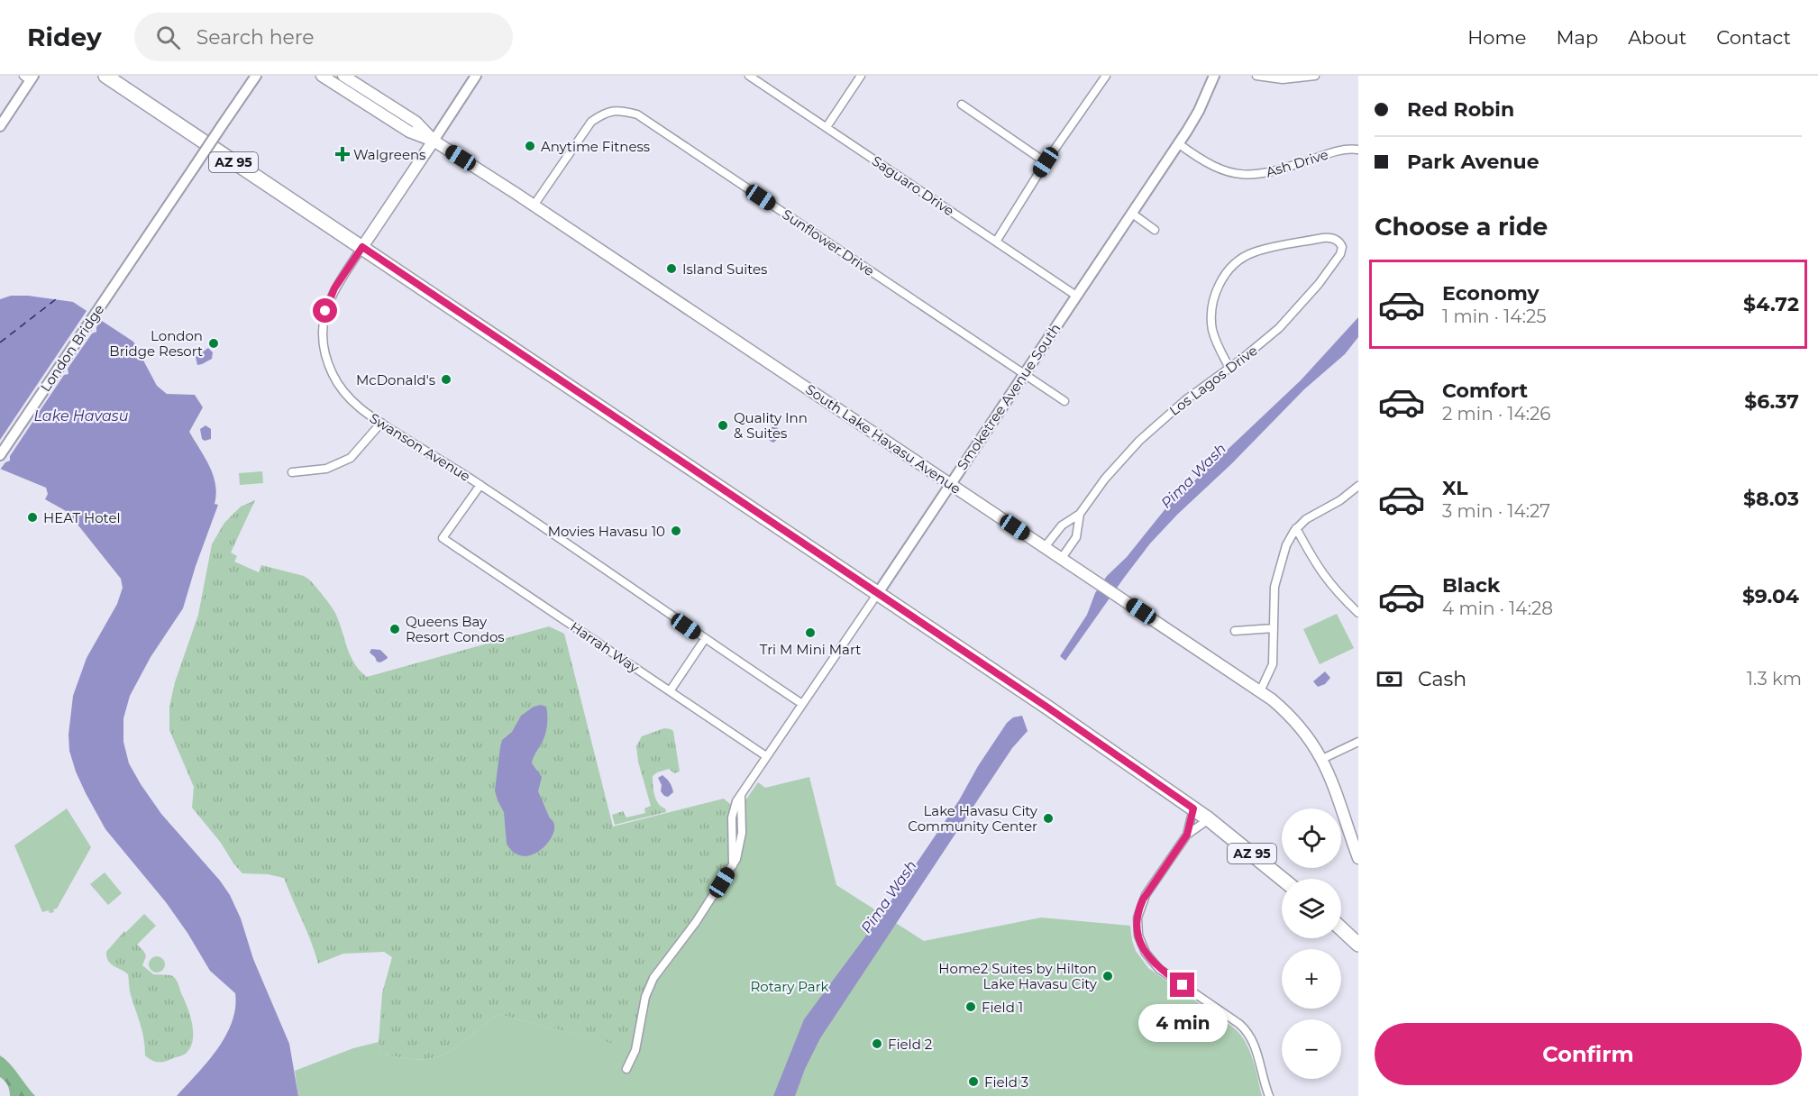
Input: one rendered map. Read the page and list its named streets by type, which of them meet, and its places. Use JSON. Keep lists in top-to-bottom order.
{
  "streets": {
    "highway": ["AZ 95"],
    "main road": ["South Lake Havasu Avenue", "Swanson Avenue"],
    "street": [
      "Ash Drive",
      "Saguaro Drive",
      "Sunflower Drive",
      "London Bridge",
      "Los Lagos Drive",
      "Smoketree Avenue South",
      "Harrah Way"
    ]
  },
  "crossings": [
    ["AZ 95", "Smoketree Avenue South"],
    ["AZ 95", "Swanson Avenue"],
    ["Ash Drive", "Smoketree Avenue South"],
    ["Saguaro Drive", "Smoketree Avenue South"],
    ["Sunflower Drive", "Smoketree Avenue South"],
    ["Sunflower Drive", "South Lake Havasu Avenue"],
    ["Los Lagos Drive", "South Lake Havasu Avenue"],
    ["Smoketree Avenue South", "South Lake Havasu Avenue"],
    ["Smoketree Avenue South", "Swanson Avenue"],
    ["Smoketree Avenue South", "Harrah Way"],
    ["South Lake Havasu Avenue", "Swanson Avenue"],
    ["Swanson Avenue", "Harrah Way"]
  ],
  "water": ["Lake Havasu", "Pima Wash"],
  "parks": ["Rotary Park"],
  "places": {
    "other": [
      "Anytime Fitness",
      "Island Suites",
      "London Bridge Resort",
      "McDonald's",
      "Quality Inn & Suites",
      "HEAT Hotel",
      "Movies Havasu 10",
      "Queens Bay Resort Condos",
      "Tri M Mini Mart",
      "Lake Havasu City Community Center",
      "Home2 Suites by Hilton Lake Havasu City",
      "Field 1",
      "Field 2",
      "Field 3"
    ],
    "health": ["Walgreens"]
  },
  "page": {
    "header": "Ridey",
    "search": "Search here",
    "nav": [
      "Home",
      "Map",
      "About",
      "Contact"
    ],
    "banner": ["Red Robin", "Park Avenue"],
    "heading": "Choose a ride",
    "list": [
      {
        "name": "Economy",
        "note": "1 min · 14:25",
        "value": "$4.72"
      },
      {
        "name": "Comfort",
        "note": "2 min · 14:26",
        "value": "$6.37"
      },
      {
        "name": "XL",
        "note": "3 min · 14:27",
        "value": "$8.03"
      },
      {
        "name": "Black",
        "note": "4 min · 14:28",
        "value": "$9.04"
      }
    ],
    "pay": ["Cash", "1.3 km"],
    "map_buttons": ["+", "−"],
    "bubble": "4 min",
    "buttons": "Confirm"
  }
}
